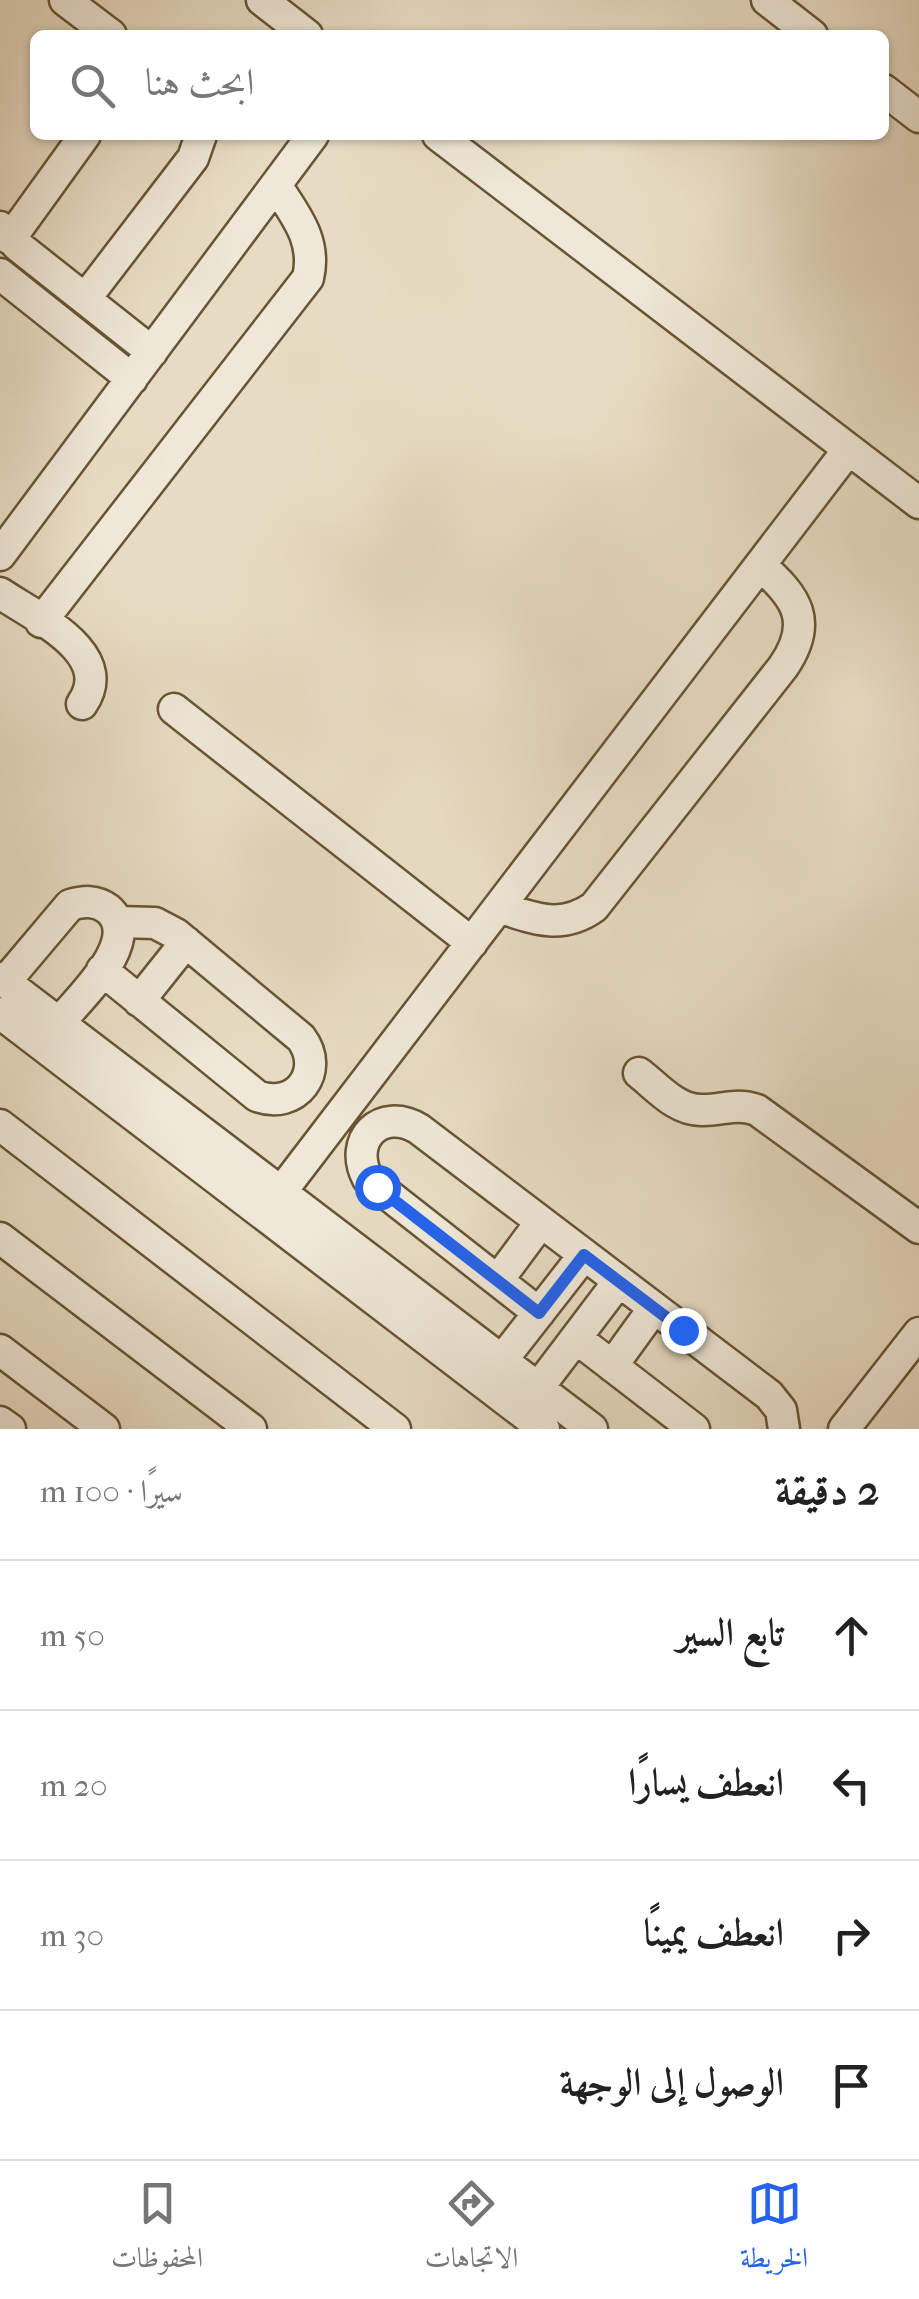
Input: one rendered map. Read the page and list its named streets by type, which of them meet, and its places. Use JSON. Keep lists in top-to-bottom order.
{
  "page": {
    "search": "ابحث هنا",
    "heading": ["2 دقيقة", "سيرًا · 100 m"],
    "list": [
      ["تابع السير", "50 m"],
      ["انعطف يسارًا", "20 m"],
      ["انعطف يمينًا", "30 m"],
      "الوصول إلى الوجهة"
    ],
    "nav": ["الخريطة", "الاتجاهات", "المحفوظات"]
  }
}
